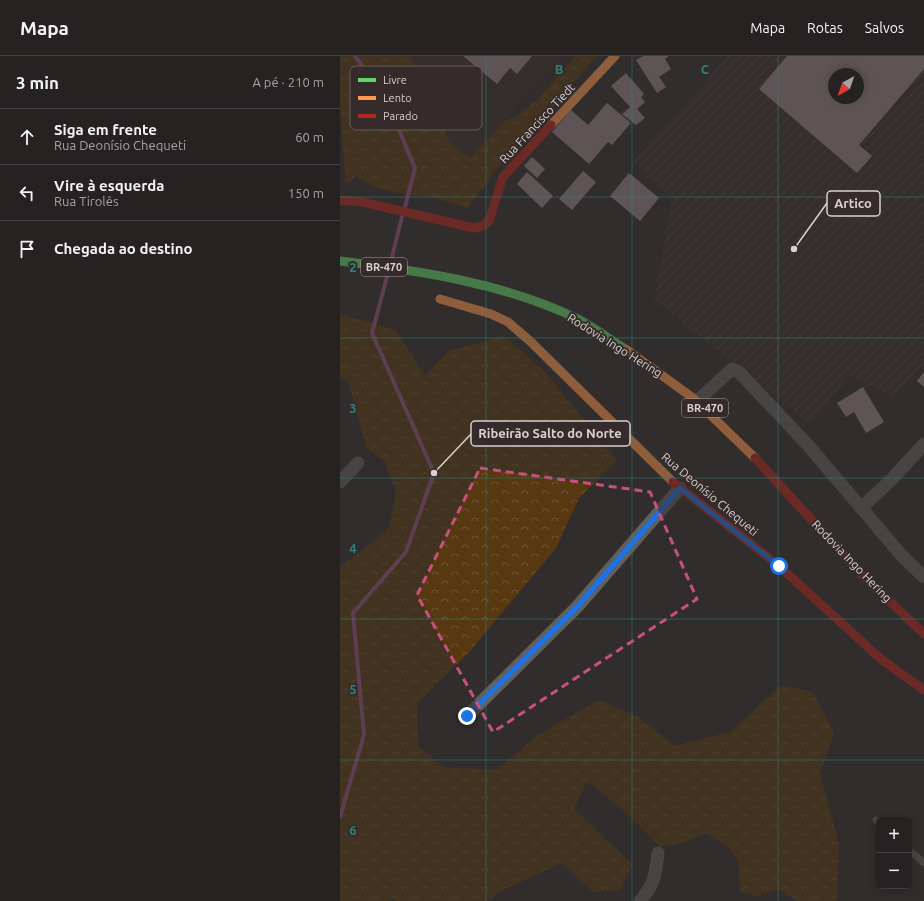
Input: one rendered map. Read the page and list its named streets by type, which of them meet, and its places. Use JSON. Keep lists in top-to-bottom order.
{
  "streets": {
    "main road": [
      "Rua Francisco Tiedt",
      "BR-470",
      "Rodovia Ingo Hering",
      "Rua Deonísio Chequeti"
    ]
  },
  "crossings": [
    ["BR-470", "Rodovia Ingo Hering"]
  ],
  "places": ["Artico", "Ribeirão Salto do Norte"],
  "legend": ["Livre", "Lento", "Parado"],
  "north": "bottom left",
  "page": {
    "header": "Mapa",
    "nav": ["Mapa", "Rotas", "Salvos"],
    "heading": ["3 min", "A pé · 210 m"],
    "list": [
      ["Siga em frente", "Rua Deonísio Chequeti", "60 m"],
      ["Vire à esquerda", "Rua Tirolês", "150 m"],
      "Chegada ao destino"
    ],
    "map_buttons": ["+", "−"]
  },
  "grid": {
    "columns": ["B", "C"],
    "rows": [
      "2",
      "3",
      "4",
      "5",
      "6"
    ]
  }
}
